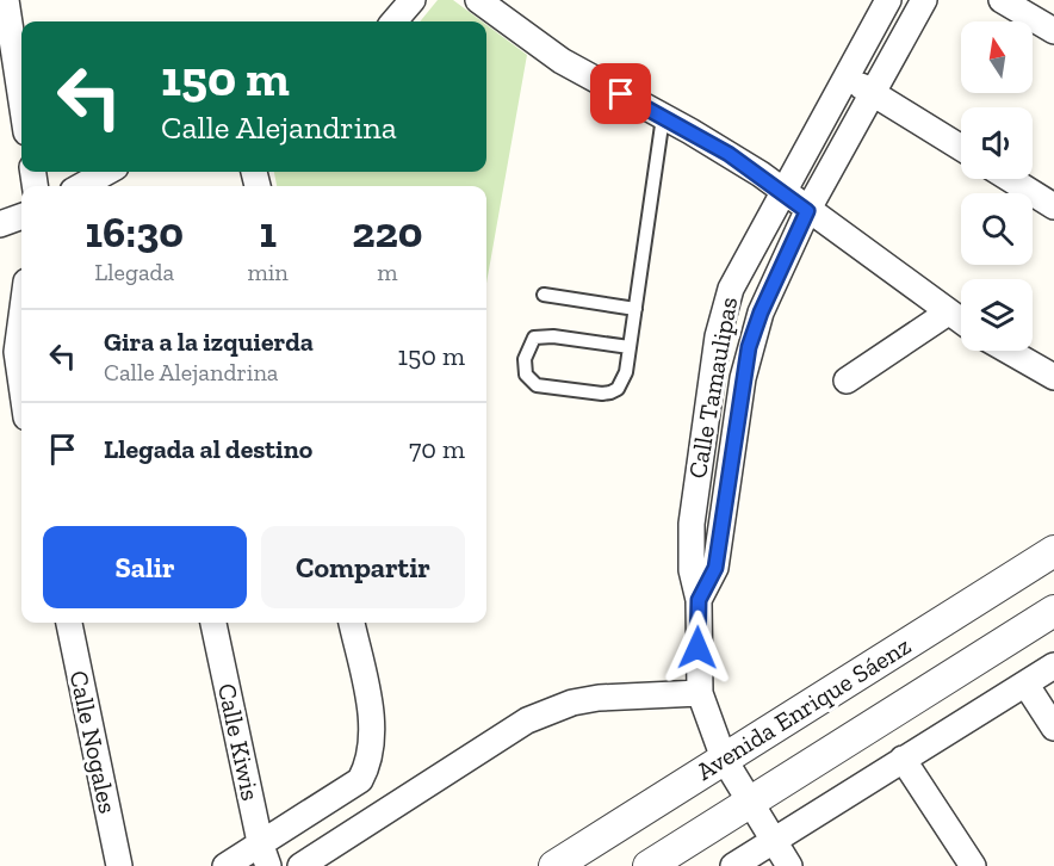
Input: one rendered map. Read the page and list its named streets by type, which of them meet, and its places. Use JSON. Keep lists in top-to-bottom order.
{
  "streets": {
    "street": [
      "Calle Tamaulipas",
      "Avenida Enrique Sáenz",
      "Calle Nogales",
      "Calle Kiwis"
    ]
  },
  "crossings": [
    ["Calle Tamaulipas", "Avenida Enrique Sáenz"]
  ],
  "north": "top",
  "page": {
    "turn": ["150 m", "Calle Alejandrina"],
    "eta": [
      "16:30",
      "Llegada",
      "1",
      "min",
      "220",
      "m"
    ],
    "list": [
      {
        "name": "Gira a la izquierda",
        "note": "Calle Alejandrina",
        "value": "150 m"
      },
      {
        "name": "Llegada al destino",
        "value": "70 m"
      }
    ],
    "buttons": ["Salir", "Compartir"]
  }
}
